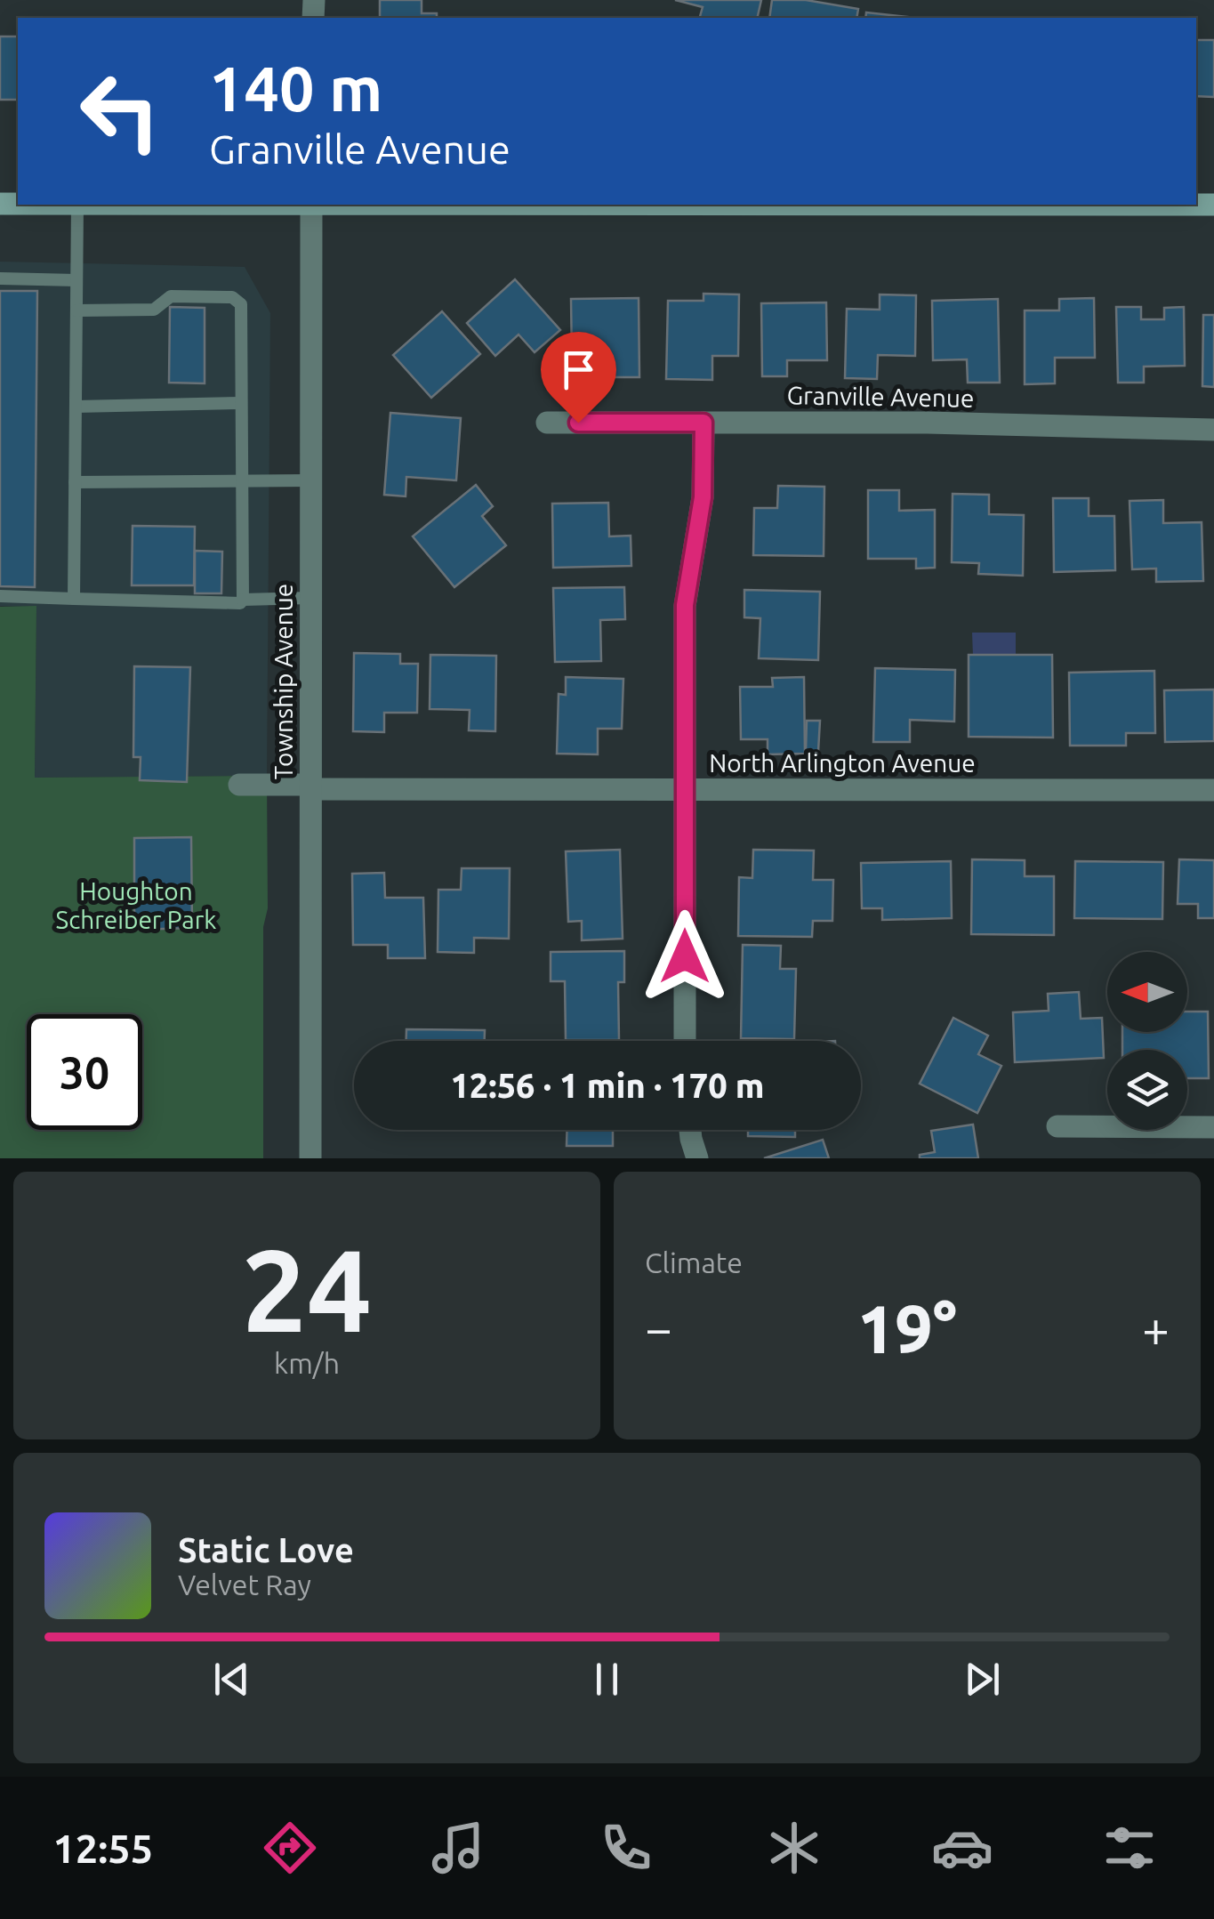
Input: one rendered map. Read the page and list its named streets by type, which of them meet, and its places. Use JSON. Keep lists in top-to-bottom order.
{
  "streets": {
    "street": ["Granville Avenue", "Township Avenue", "North Arlington Avenue"]
  },
  "crossings": [
    ["Township Avenue", "North Arlington Avenue"]
  ],
  "parks": ["Houghton Schreiber Park"],
  "north": "left",
  "page": {
    "turn": ["140 m", "Granville Avenue"],
    "limit": "30",
    "trip": "12:56 · 1 min · 170 m",
    "tile": [
      ["24", "km/h"],
      "Climate"
    ],
    "heat": ["−", "19°", "+"],
    "song": ["Static Love", "Velvet Ray"],
    "tabs": "12:55"
  }
}
